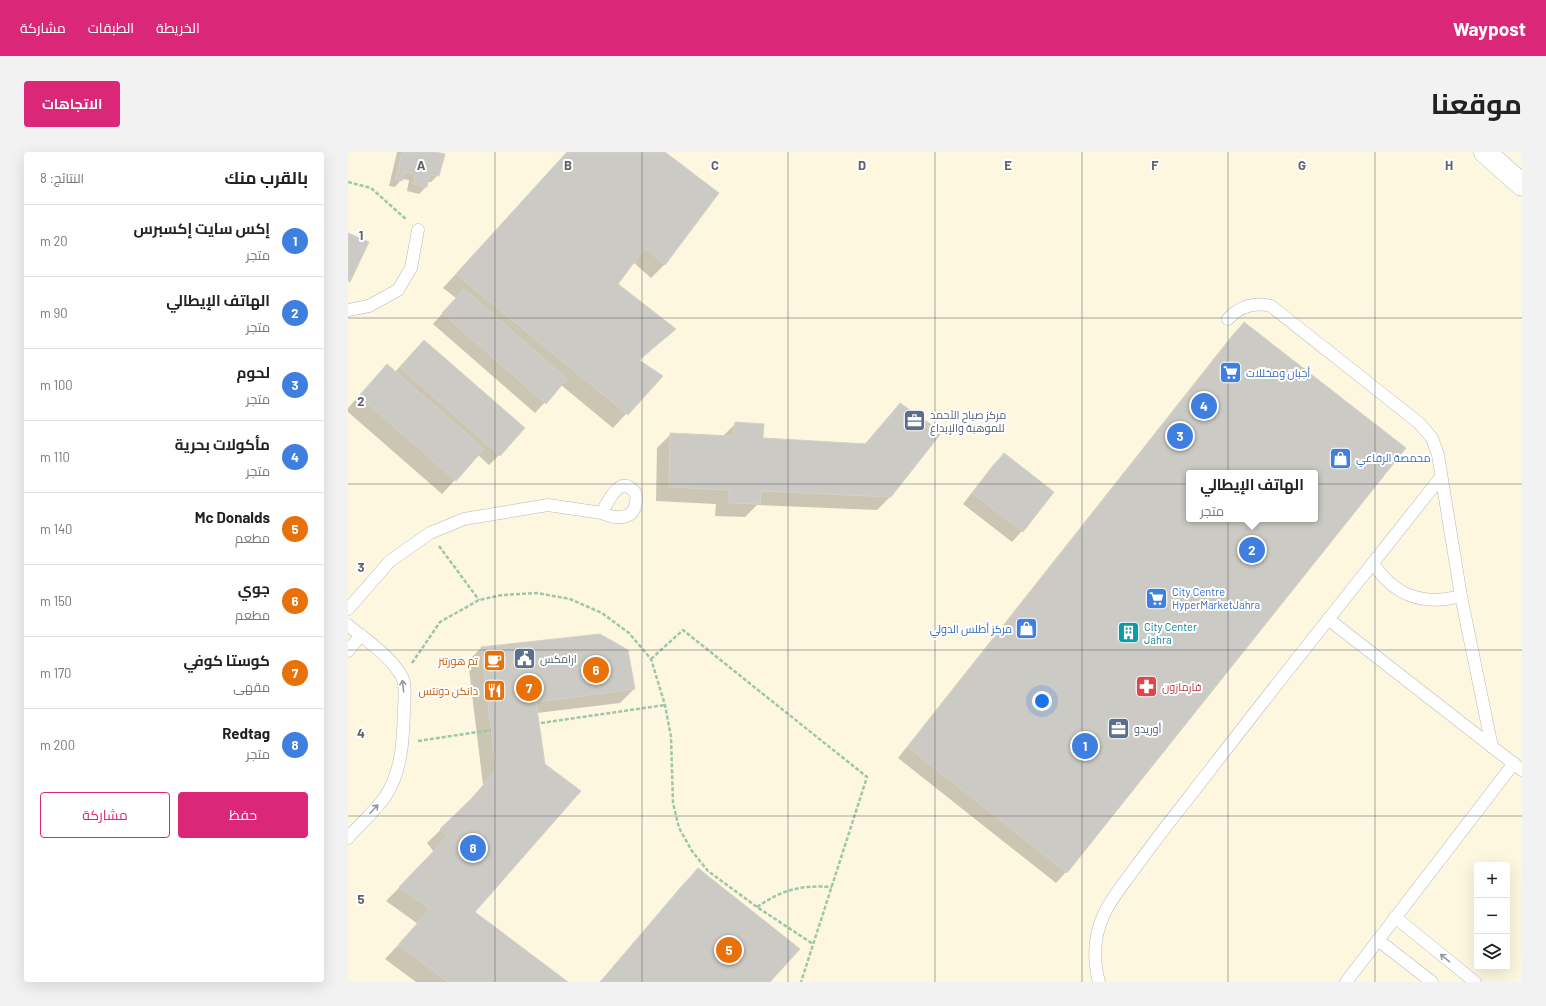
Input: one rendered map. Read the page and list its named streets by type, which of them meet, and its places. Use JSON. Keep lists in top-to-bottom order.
{
  "places": {
    "supermarket": ["أجبان ومخللات", "City Centre HyperMarketJahra"],
    "office": ["مركز صباح الأحمد للموهبة والإبداع", "أوريدو"],
    "shop": ["محمصة الرفاعي", "مركز أطلس الدولي"],
    "building": ["City Center Jahra"],
    "public building": ["ارامكس"],
    "cafe": ["تم هورتنز"],
    "pharmacy": ["فارمازون"],
    "restaurant": ["دانكن دونتس"]
  },
  "page": {
    "header": "Waypost",
    "nav": ["الخريطة", "الطبقات", "مشاركة"],
    "title": "موقعنا",
    "buttons": [
      "الاتجاهات",
      ["حفظ", "مشاركة"]
    ],
    "heading": ["بالقرب منك", "النتائج: 8"],
    "list": [
      {
        "mark": "1",
        "name": "إكس سايت إكسبرس",
        "note": "متجر",
        "value": "20 m"
      },
      {
        "mark": "2",
        "name": "الهاتف الإيطالي",
        "note": "متجر",
        "value": "90 m"
      },
      {
        "mark": "3",
        "name": "لحوم",
        "note": "متجر",
        "value": "100 m"
      },
      {
        "mark": "4",
        "name": "مأكولات بحرية",
        "note": "متجر",
        "value": "110 m"
      },
      {
        "mark": "5",
        "name": "Mc Donalds",
        "note": "مطعم",
        "value": "140 m"
      },
      {
        "mark": "6",
        "name": "جوي",
        "note": "مطعم",
        "value": "150 m"
      },
      {
        "mark": "7",
        "name": "كوستا كوفي",
        "note": "مقهى",
        "value": "170 m"
      },
      {
        "mark": "8",
        "name": "Redtag",
        "note": "متجر",
        "value": "200 m"
      }
    ],
    "pins": [
      "4",
      "3",
      "2",
      "6",
      "7",
      "1",
      "8",
      "5"
    ],
    "popup": ["الهاتف الإيطالي", "متجر"],
    "map_buttons": ["+", "−"]
  },
  "grid": {
    "columns": [
      "A",
      "B",
      "C",
      "D",
      "E",
      "F",
      "G",
      "H"
    ],
    "rows": [
      "1",
      "2",
      "3",
      "4",
      "5"
    ]
  }
}
